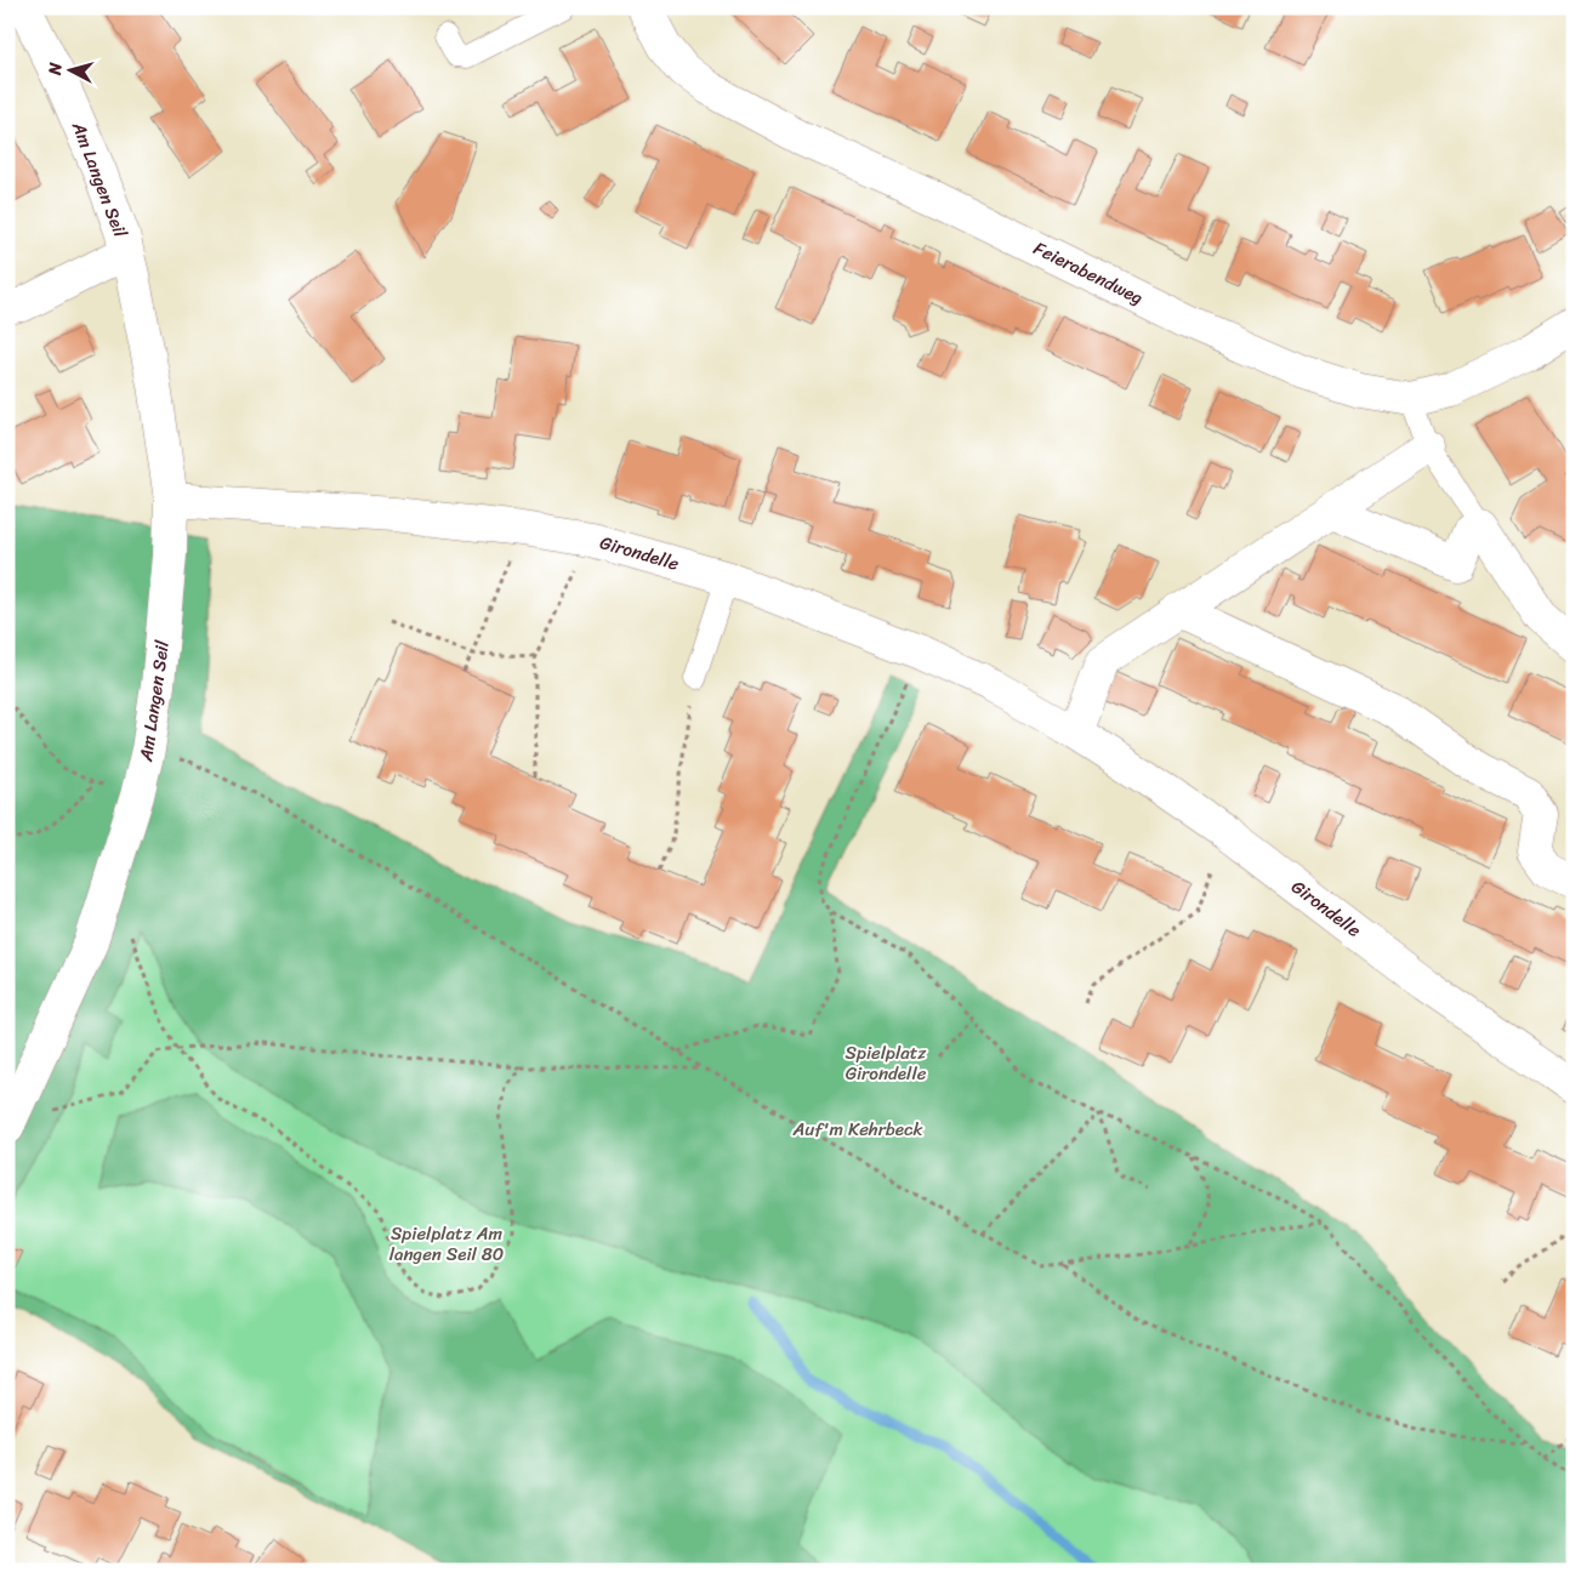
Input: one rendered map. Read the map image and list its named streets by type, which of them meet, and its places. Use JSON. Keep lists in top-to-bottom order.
{
  "streets": {
    "street": ["Am Langen Seil", "Feierabendweg", "Girondelle"]
  },
  "crossings": [
    ["Am Langen Seil", "Girondelle"]
  ],
  "parks": ["Spielplatz Girondelle", "Auf'm Kehrbeck", "Spielplatz Am langen Seil 80"],
  "north": "left"
}
